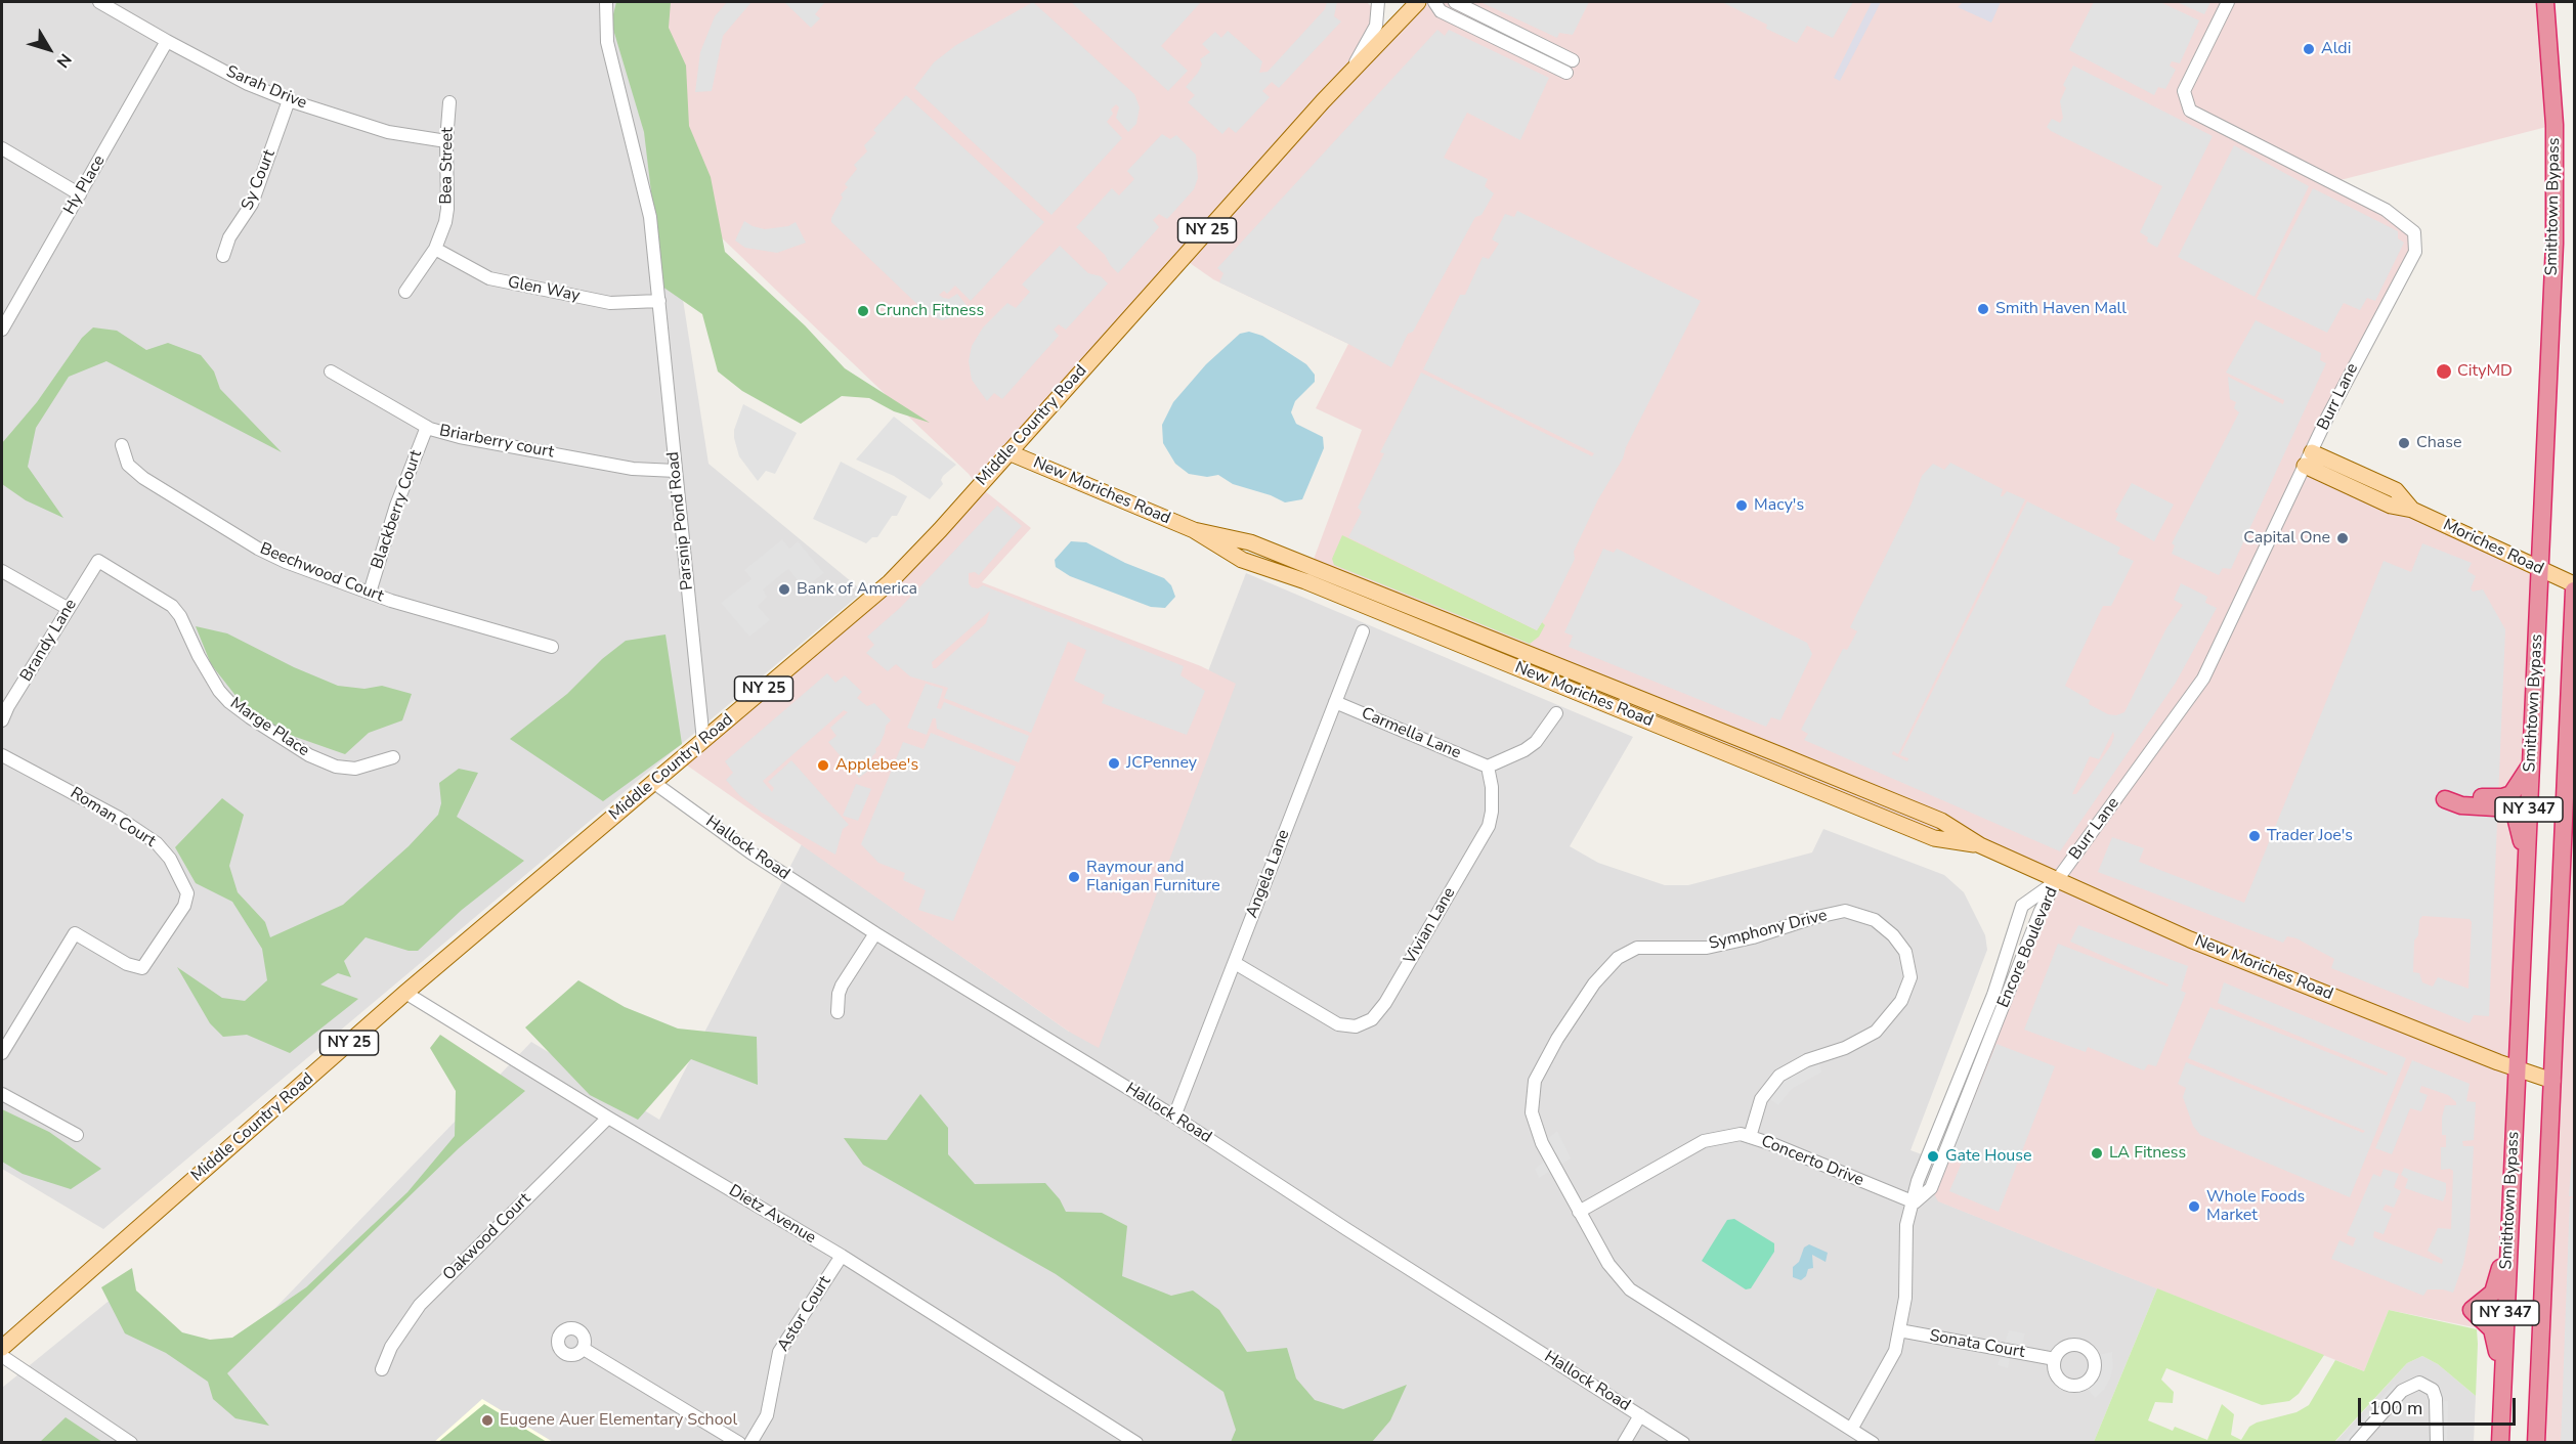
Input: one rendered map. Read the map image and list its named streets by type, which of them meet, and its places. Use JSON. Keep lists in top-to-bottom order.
{
  "streets": {
    "highway": ["Smithtown Bypass", "NY 347"],
    "main road": [
      "NY 25",
      "Middle Country Road",
      "New Moriches Road",
      "Moriches Road"
    ],
    "street": [
      "Sarah Drive",
      "Bea Street",
      "Sy Court",
      "Hy Place",
      "Glen Way",
      "Burr Lane",
      "Briarberry court",
      "Blackberry Court",
      "Parsnip Pond Road",
      "Beechwood Court",
      "Brandy Lane",
      "Marge Place",
      "Carmella Lane",
      "Roman Court",
      "Hallock Road",
      "Angela Lane",
      "Vivian Lane",
      "Symphony Drive",
      "Encore Boulevard",
      "Concerto Drive",
      "Dietz Avenue",
      "Oakwood Court",
      "Astor Court",
      "Sonata Court"
    ]
  },
  "crossings": [
    ["Sarah Drive", "Bea Street"],
    ["Sarah Drive", "Sy Court"],
    ["Sarah Drive", "Hy Place"],
    ["Bea Street", "Glen Way"],
    ["Smithtown Bypass", "New Moriches Road"],
    ["Smithtown Bypass", "Moriches Road"],
    ["Glen Way", "Parsnip Pond Road"],
    ["Burr Lane", "New Moriches Road"],
    ["Burr Lane", "Moriches Road"],
    ["Burr Lane", "Encore Boulevard"],
    ["Middle Country Road", "New Moriches Road"],
    ["Middle Country Road", "Parsnip Pond Road"],
    ["Middle Country Road", "Hallock Road"],
    ["Middle Country Road", "Dietz Avenue"],
    ["Briarberry court", "Blackberry Court"],
    ["Briarberry court", "Parsnip Pond Road"],
    ["New Moriches Road", "Encore Boulevard"],
    ["Blackberry Court", "Beechwood Court"],
    ["Brandy Lane", "Marge Place"],
    ["Carmella Lane", "Angela Lane"],
    ["Carmella Lane", "Vivian Lane"],
    ["Hallock Road", "Angela Lane"],
    ["Angela Lane", "Vivian Lane"],
    ["Symphony Drive", "Encore Boulevard"],
    ["Symphony Drive", "Concerto Drive"],
    ["Encore Boulevard", "Concerto Drive"],
    ["Encore Boulevard", "Sonata Court"],
    ["Dietz Avenue", "Oakwood Court"],
    ["Dietz Avenue", "Astor Court"]
  ],
  "places": [
    "Aldi",
    "Smith Haven Mall",
    "Crunch Fitness",
    "CityMD",
    "Chase",
    "Macy's",
    "Capital One",
    "Bank of America",
    "JCPenney",
    "Applebee's",
    "Trader Joe's",
    "Raymour and Flanigan Furniture",
    "LA Fitness",
    "Gate House",
    "Whole Foods Market",
    "Eugene Auer Elementary School"
  ],
  "scale_bar": "100 m",
  "north": "bottom right"
}
